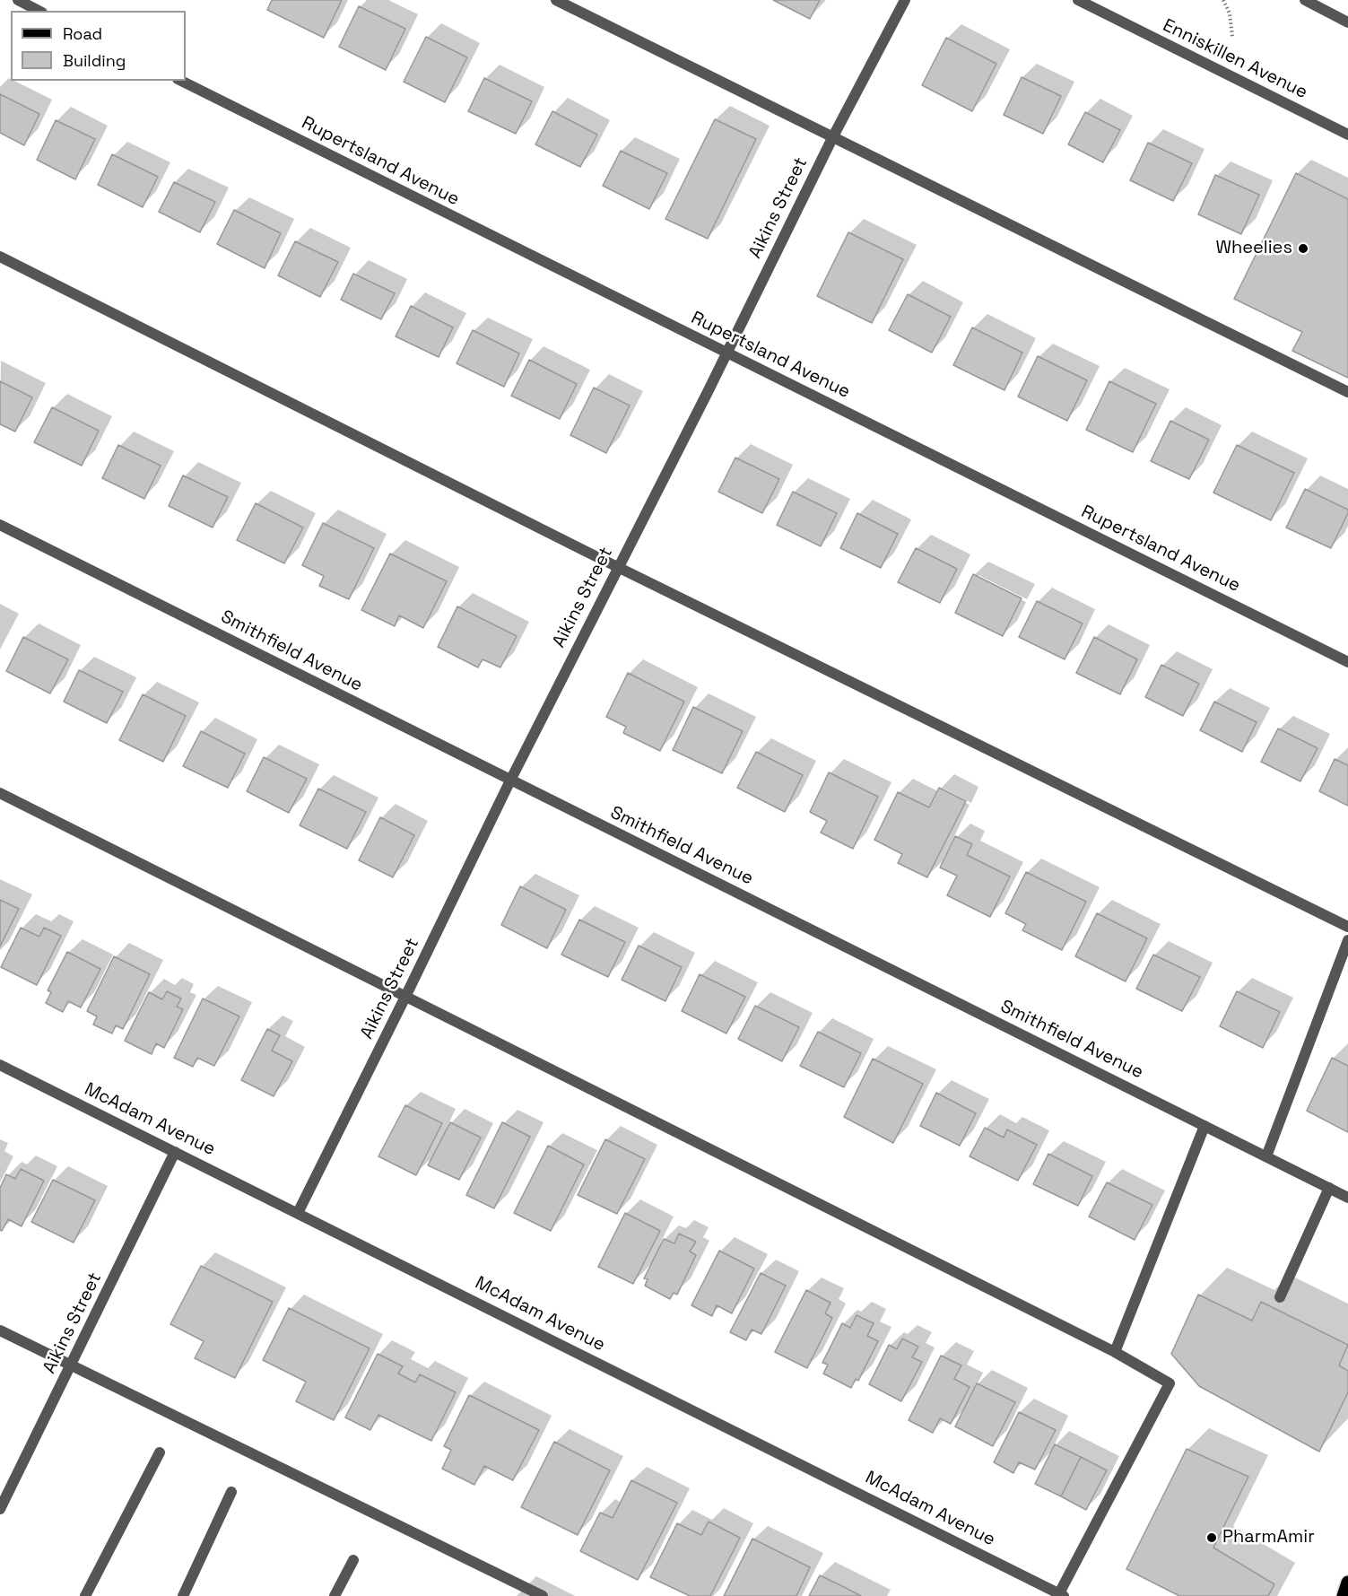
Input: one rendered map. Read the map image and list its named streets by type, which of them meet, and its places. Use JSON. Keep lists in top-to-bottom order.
{
  "streets": {
    "street": [
      "Enniskillen Avenue",
      "Rupertsland Avenue",
      "Aikins Street",
      "Smithfield Avenue",
      "McAdam Avenue"
    ]
  },
  "crossings": [
    ["Rupertsland Avenue", "Aikins Street"],
    ["Aikins Street", "Smithfield Avenue"],
    ["Aikins Street", "McAdam Avenue"]
  ],
  "places": ["Wheelies", "PharmAmir"],
  "legend": ["Road", "Building"]
}
